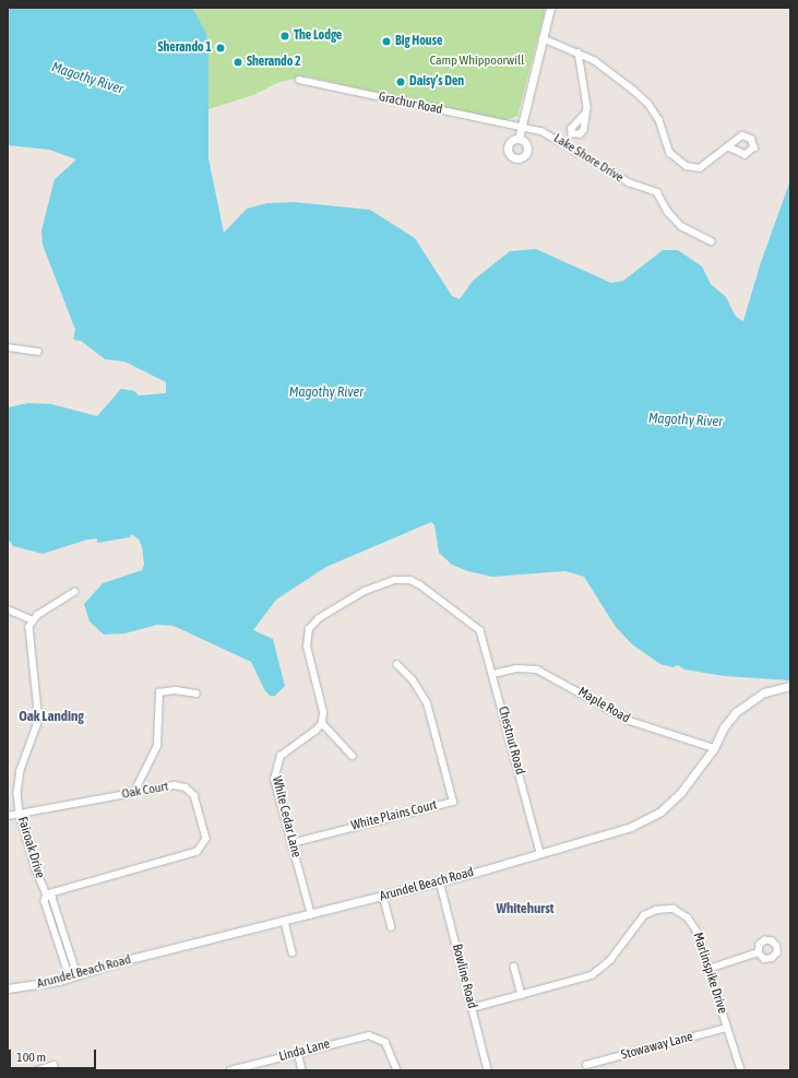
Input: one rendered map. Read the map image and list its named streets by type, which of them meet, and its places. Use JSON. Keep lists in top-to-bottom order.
{
  "streets": {
    "street": [
      "Grachur Road",
      "Lake Shore Drive",
      "Maple Road",
      "Chestnut Road",
      "Oak Court",
      "White Plains Court",
      "White Cedar Lane",
      "Fairoak Drive",
      "Arundel Beach Road",
      "Marlinspike Drive",
      "Bowline Road",
      "Stowaway Lane",
      "Linda Lane"
    ]
  },
  "crossings": [
    ["Grachur Road", "Lake Shore Drive"],
    ["Maple Road", "Chestnut Road"],
    ["Maple Road", "Arundel Beach Road"],
    ["Chestnut Road", "White Cedar Lane"],
    ["Chestnut Road", "Arundel Beach Road"],
    ["Oak Court", "Fairoak Drive"],
    ["White Plains Court", "White Cedar Lane"],
    ["White Cedar Lane", "Arundel Beach Road"],
    ["Fairoak Drive", "Arundel Beach Road"],
    ["Arundel Beach Road", "Bowline Road"],
    ["Marlinspike Drive", "Bowline Road"],
    ["Marlinspike Drive", "Stowaway Lane"]
  ],
  "districts": ["Oak Landing", "Whitehurst"],
  "water": ["Magothy River"],
  "parks": ["Camp Whippoorwill"],
  "places": [
    "The Lodge",
    "Big House",
    "Sherando 1",
    "Sherando 2",
    "Daisy’s Den"
  ],
  "scale_bar": "100 m"
}
